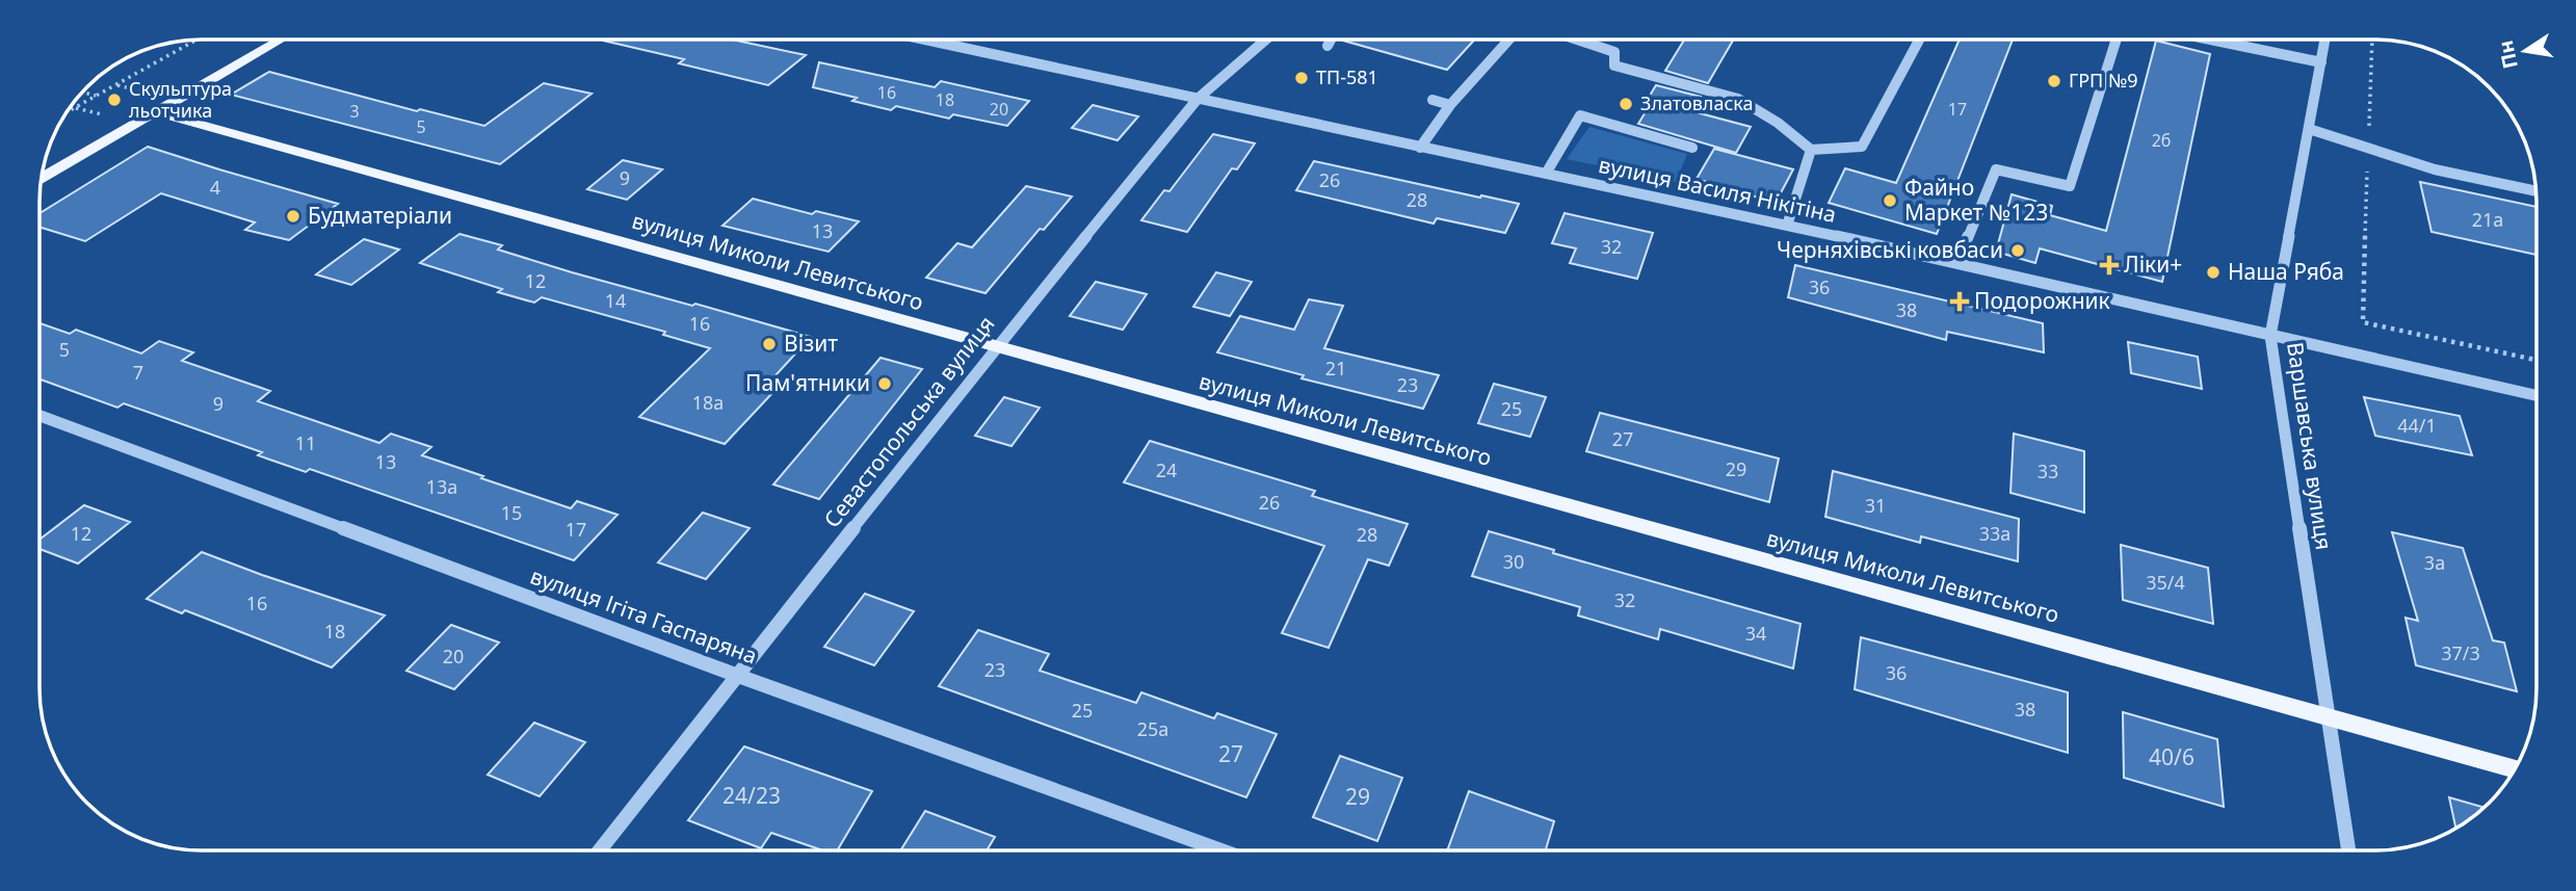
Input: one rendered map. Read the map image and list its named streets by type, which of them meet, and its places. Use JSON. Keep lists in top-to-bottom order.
{
  "streets": {
    "main road": ["вулиця Миколи Левитського"],
    "street": [
      "вулиця Василя Нікітіна",
      "Севастопольська вулиця",
      "Варшавська вулиця",
      "вулиця Ігіта Гаспаряна"
    ]
  },
  "crossings": [
    ["вулиця Василя Нікітіна", "Севастопольська вулиця"],
    ["вулиця Василя Нікітіна", "Варшавська вулиця"],
    ["вулиця Миколи Левитського", "Севастопольська вулиця"],
    ["вулиця Миколи Левитського", "Варшавська вулиця"],
    ["Севастопольська вулиця", "вулиця Ігіта Гаспаряна"]
  ],
  "places": {
    "other": [
      "ТП-581",
      "ГРП №9",
      "Скульптура льотчика",
      "Златовласка",
      "Файно Маркет №123",
      "Будматеріали",
      "Черняхівські ковбаси",
      "Наша Ряба",
      "Візит",
      "Пам'ятники"
    ],
    "health": ["Ліки+", "Подорожник"]
  },
  "house_numbers": [
    "16",
    "18",
    "20",
    "17",
    "3",
    "5",
    "2б",
    "9",
    "26",
    "4",
    "28",
    "21а",
    "13",
    "32",
    "12",
    "36",
    "14",
    "38",
    "16",
    "5",
    "21",
    "7",
    "23",
    "18а",
    "9",
    "25",
    "44/1",
    "27",
    "11",
    "13",
    "29",
    "24",
    "33",
    "13а",
    "26",
    "31",
    "15",
    "17",
    "12",
    "33а",
    "28",
    "30",
    "3а",
    "35/4",
    "32",
    "16",
    "18",
    "34",
    "37/3",
    "20",
    "23",
    "36",
    "38",
    "25",
    "25а",
    "27",
    "40/6",
    "24/23",
    "29"
  ],
  "north": "left"
}
